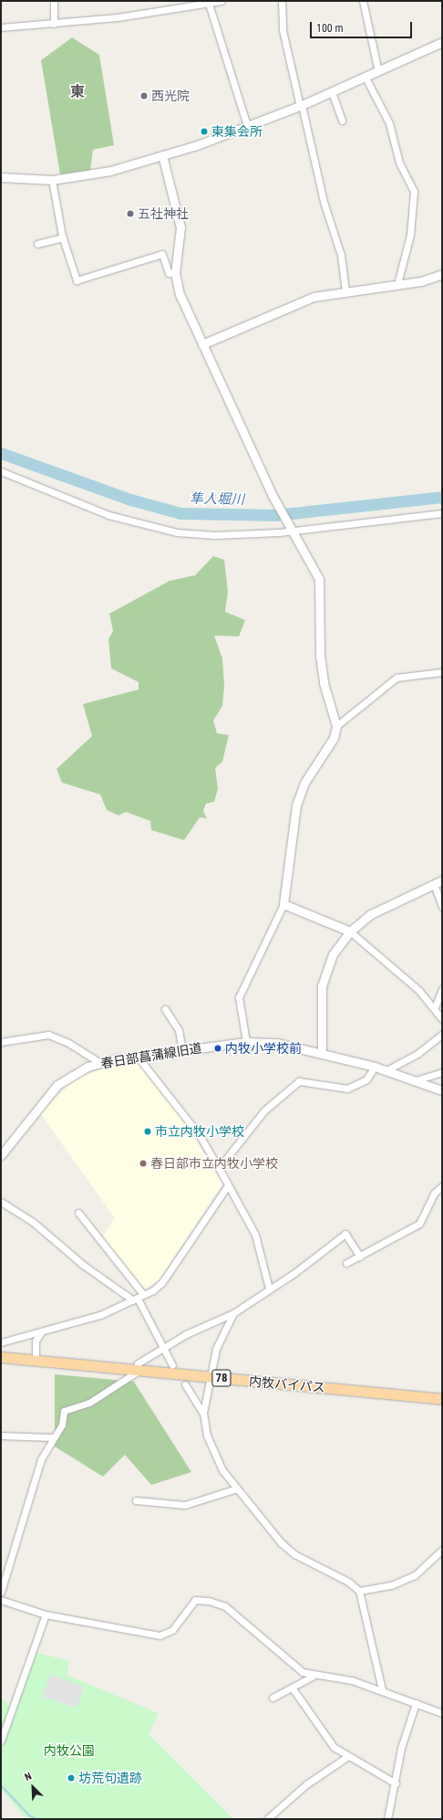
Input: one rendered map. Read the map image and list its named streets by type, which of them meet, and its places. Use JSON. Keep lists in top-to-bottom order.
{
  "streets": {
    "main road": ["78", "内牧バイパス"],
    "street": ["春日部菖蒲線旧道"]
  },
  "districts": ["東"],
  "water": ["隼人堀川"],
  "parks": ["内牧公園"],
  "places": [
    "西光院",
    "東集会所",
    "五社神社",
    "内牧小学校前",
    "市立内牧小学校",
    "春日部市立内牧小学校",
    "坊荒句遺跡"
  ],
  "scale_bar": "100 m",
  "north": "top left"
}
